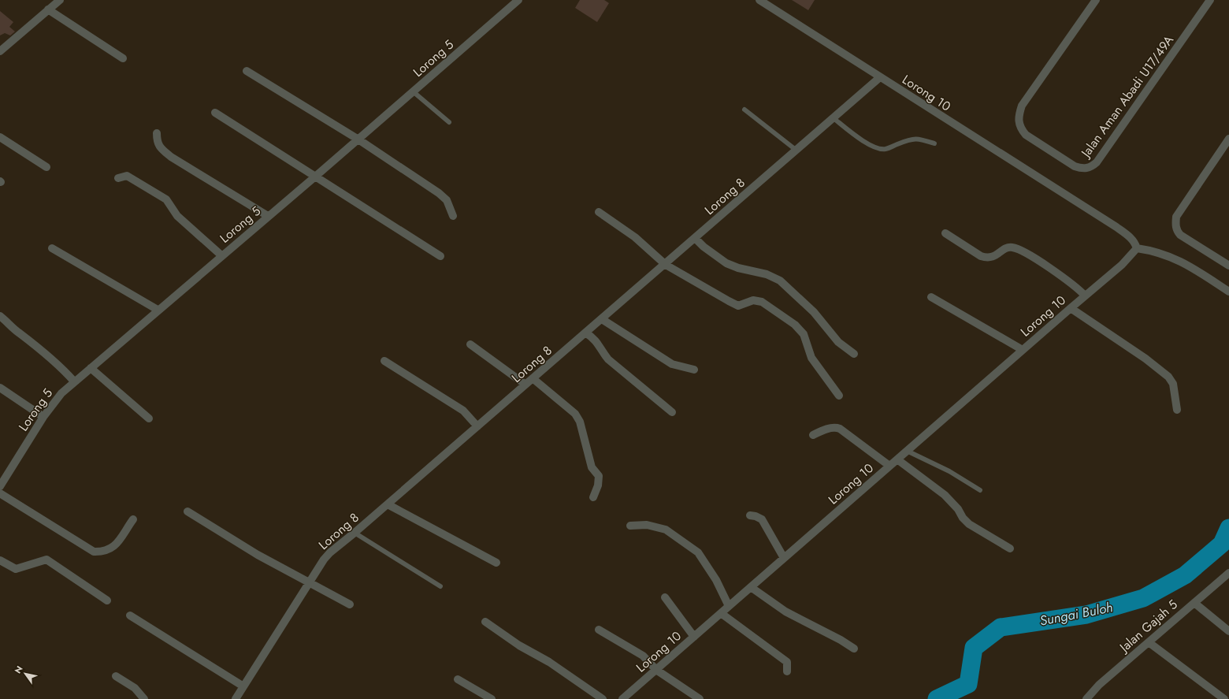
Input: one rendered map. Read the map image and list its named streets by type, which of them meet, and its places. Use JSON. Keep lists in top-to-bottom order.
{
  "streets": {
    "street": [
      "Lorong 5",
      "Lorong 10",
      "Jalan Aman Abadi U17/49A",
      "Lorong 8",
      "Jalan Gajah 5"
    ]
  },
  "crossings": [
    ["Lorong 10", "Lorong 8"]
  ],
  "water": ["Sungai Buloh"],
  "north": "top left"
}
